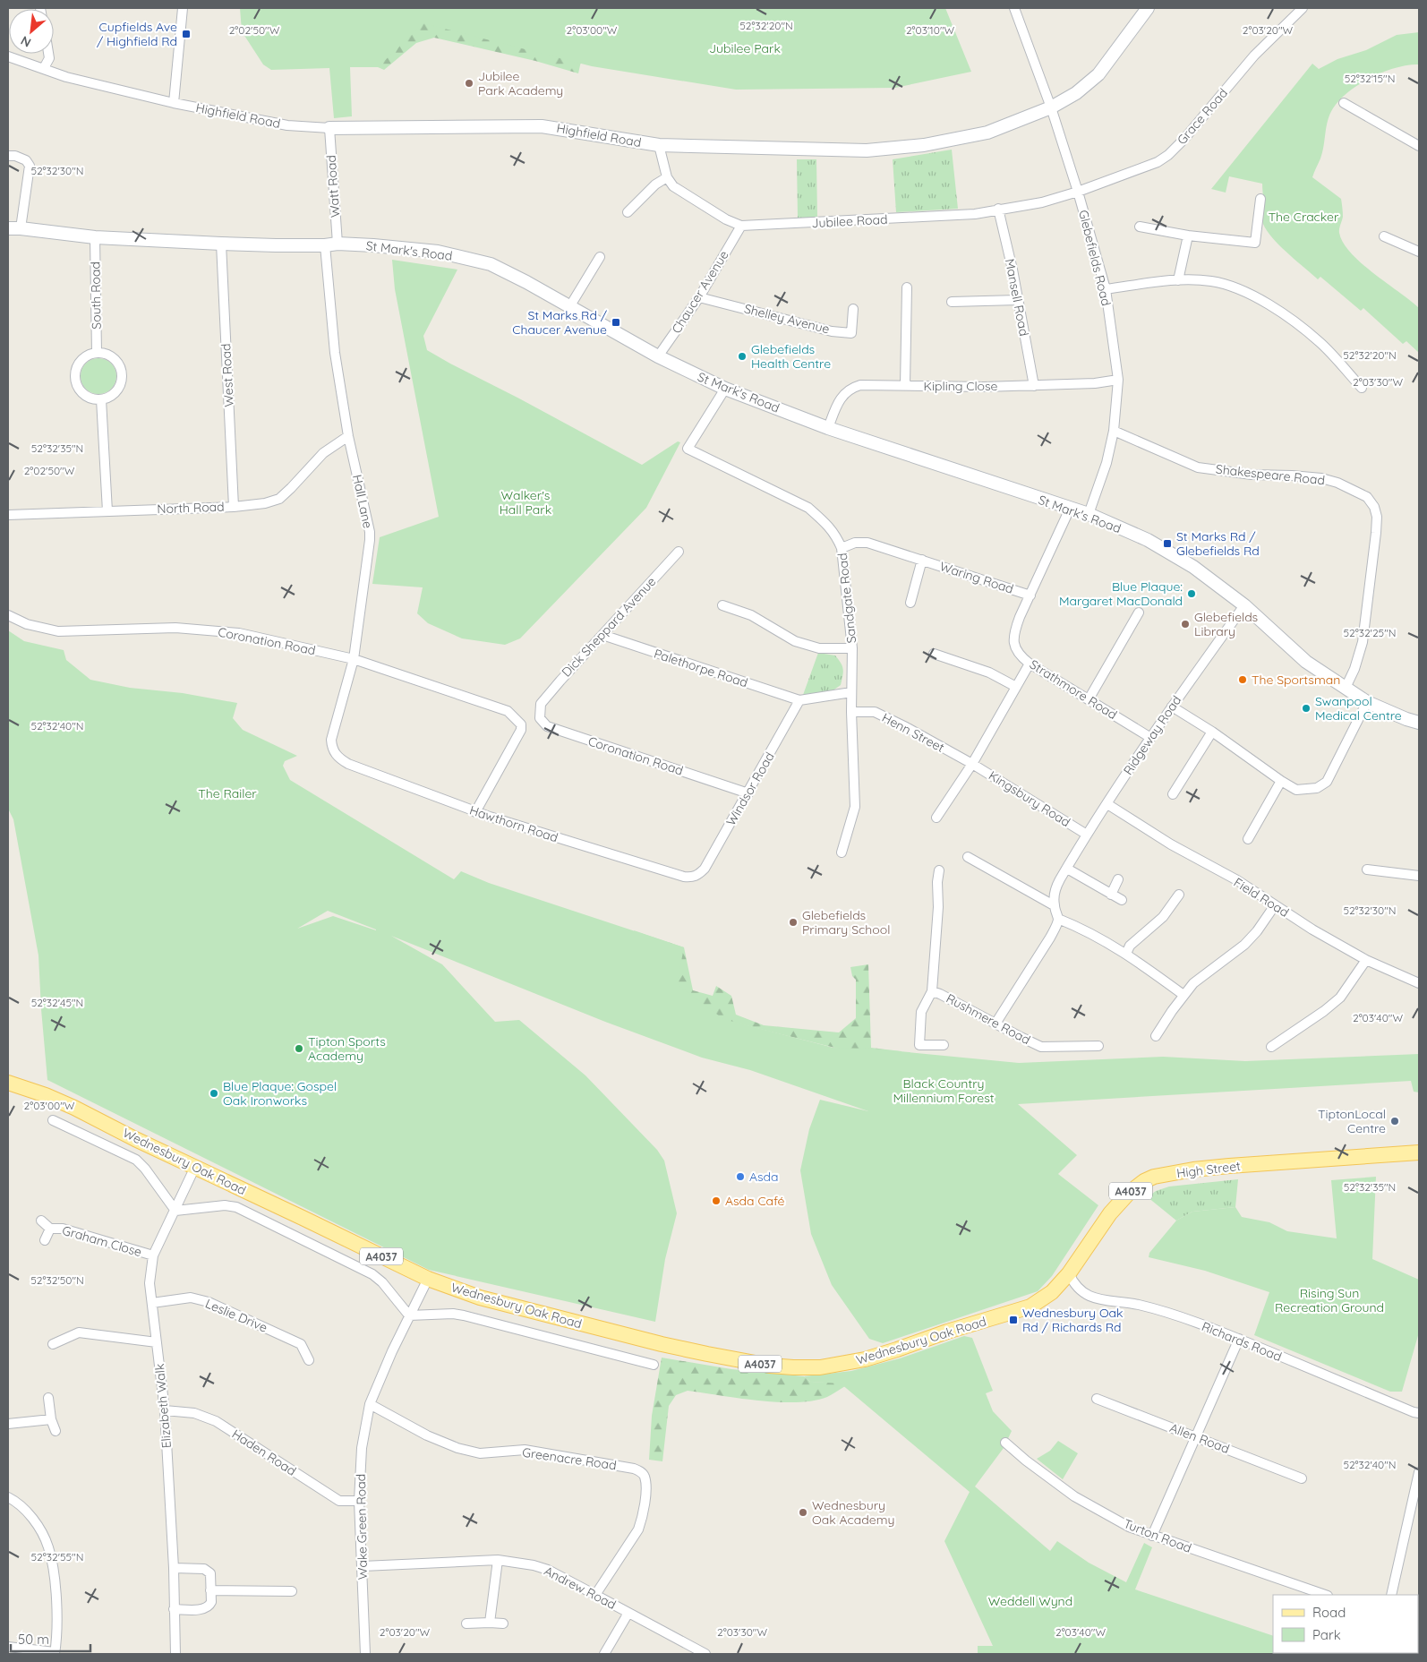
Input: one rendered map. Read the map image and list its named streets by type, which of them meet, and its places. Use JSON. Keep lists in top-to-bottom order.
{
  "streets": {
    "main road": ["Wednesbury Oak Road", "High Street", "A4037"],
    "street": [
      "Highfield Road",
      "Grace Road",
      "Watt Road",
      "Jubilee Road",
      "St Mark's Road",
      "Glebefields Road",
      "Chaucer Avenue",
      "South Road",
      "Mansell Road",
      "Shelley Avenue",
      "West Road",
      "Kipling Close",
      "Shakespeare Road",
      "Hall Lane",
      "North Road",
      "Waring Road",
      "Sandgate Road",
      "Dick Sheppard Avenue",
      "Coronation Road",
      "Palethorpe Road",
      "Strathmore Road",
      "Henn Street",
      "Ridgeway Road",
      "Windsor Road",
      "Kingsbury Road",
      "Hawthorn Road",
      "Field Road",
      "Rushmere Road",
      "Graham Close",
      "Leslie Drive",
      "Richards Road",
      "Elizabeth Walk",
      "Allen Road",
      "Haden Road",
      "Greenacre Road",
      "Wake Green Road",
      "Turton Road",
      "Andrew Road"
    ]
  },
  "crossings": [
    ["Highfield Road", "Watt Road"],
    ["Highfield Road", "Glebefields Road"],
    ["Grace Road", "Jubilee Road"],
    ["Grace Road", "Glebefields Road"],
    ["Watt Road", "St Mark's Road"],
    ["Jubilee Road", "Glebefields Road"],
    ["Jubilee Road", "Chaucer Avenue"],
    ["Jubilee Road", "Mansell Road"],
    ["St Mark's Road", "Glebefields Road"],
    ["St Mark's Road", "Chaucer Avenue"],
    ["St Mark's Road", "South Road"],
    ["St Mark's Road", "West Road"],
    ["St Mark's Road", "Kipling Close"],
    ["St Mark's Road", "Shakespeare Road"],
    ["St Mark's Road", "Hall Lane"],
    ["St Mark's Road", "Sandgate Road"],
    ["St Mark's Road", "Strathmore Road"],
    ["St Mark's Road", "Ridgeway Road"],
    ["Glebefields Road", "Kipling Close"],
    ["Glebefields Road", "Shakespeare Road"],
    ["Chaucer Avenue", "Shelley Avenue"],
    ["Mansell Road", "Kipling Close"],
    ["West Road", "North Road"],
    ["Hall Lane", "North Road"],
    ["Hall Lane", "Coronation Road"],
    ["Hall Lane", "Hawthorn Road"],
    ["Waring Road", "Sandgate Road"],
    ["Waring Road", "Strathmore Road"],
    ["Sandgate Road", "Henn Street"],
    ["Dick Sheppard Avenue", "Coronation Road"],
    ["Dick Sheppard Avenue", "Palethorpe Road"],
    ["Coronation Road", "Windsor Road"],
    ["Coronation Road", "Hawthorn Road"],
    ["Palethorpe Road", "Windsor Road"],
    ["Strathmore Road", "Ridgeway Road"],
    ["Henn Street", "Kingsbury Road"],
    ["Ridgeway Road", "Kingsbury Road"],
    ["Ridgeway Road", "Field Road"],
    ["Windsor Road", "Hawthorn Road"],
    ["Wednesbury Oak Road", "High Street"],
    ["Wednesbury Oak Road", "Elizabeth Walk"],
    ["Wednesbury Oak Road", "Wake Green Road"],
    ["High Street", "Richards Road"],
    ["Graham Close", "Elizabeth Walk"],
    ["Leslie Drive", "Elizabeth Walk"],
    ["Elizabeth Walk", "Haden Road"],
    ["Haden Road", "Wake Green Road"],
    ["Greenacre Road", "Wake Green Road"],
    ["Greenacre Road", "Andrew Road"],
    ["Wake Green Road", "Andrew Road"]
  ],
  "parks": [
    "Jubilee Park",
    "The Cracker",
    "Walker's Hall Park",
    "The Railer",
    "Black Country Millennium Forest",
    "Rising Sun Recreation Ground",
    "Weddell Wynd"
  ],
  "places": {
    "transit": [
      "Cupfields Ave / Highfield Rd",
      "St Marks Rd / Chaucer Avenue",
      "St Marks Rd / Glebefields Rd",
      "Wednesbury Oak Rd / Richards Rd"
    ],
    "other": [
      "Jubilee Park Academy",
      "Glebefields Health Centre",
      "Blue Plaque: Margaret MacDonald",
      "Glebefields Library",
      "The Sportsman",
      "Swanpool Medical Centre",
      "Glebefields Primary School",
      "Tipton Sports Academy",
      "Blue Plaque: Gospel Oak Ironworks",
      "TiptonLocal Centre",
      "Asda",
      "Asda Café",
      "Wednesbury Oak Academy"
    ]
  },
  "legend": ["Road", "Park"],
  "scale_bar": "50 m",
  "north": "bottom left",
  "coordinates": [
    "52°32'20\"N",
    "2°02'50\"W",
    "2°03'00\"W",
    "2°03'10\"W",
    "2°03'20\"W",
    "52°32'15\"N",
    "52°32'30\"N",
    "2°03'30\"W",
    "52°32'35\"N",
    "52°32'25\"N",
    "52°32'40\"N",
    "52°32'45\"N",
    "2°03'40\"W",
    "52°32'50\"N",
    "52°32'55\"N"
  ]
}
